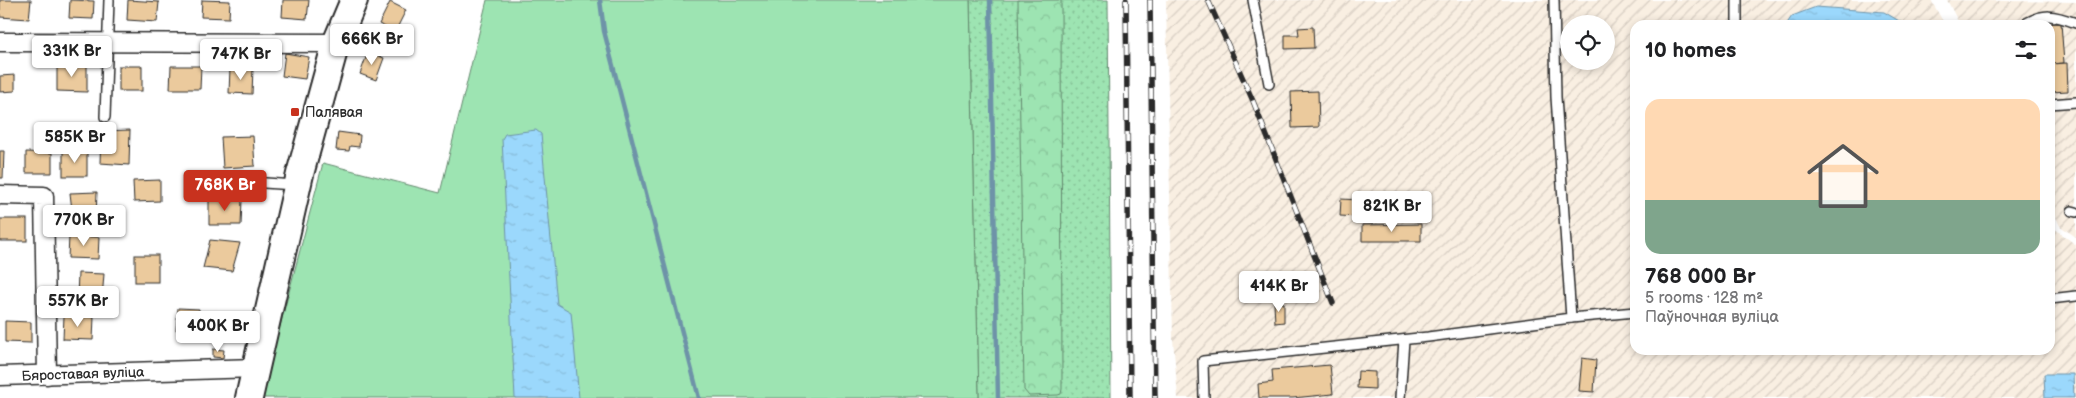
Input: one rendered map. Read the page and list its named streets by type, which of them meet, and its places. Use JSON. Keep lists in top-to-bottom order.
{
  "streets": {
    "street": ["Бяроставая вуліца"]
  },
  "places": {
    "transit": ["Палявая"]
  },
  "page": {
    "heading": "10 homes",
    "price": [
      "666K Br",
      "331K Br",
      "747K Br",
      "585K Br",
      "768K Br",
      "821K Br",
      "770K Br",
      "414K Br",
      "557K Br",
      "400K Br"
    ],
    "list": [
      {
        "name": "768 000 Br",
        "note": "5 rooms · 128 m² · Паўночная вуліца"
      }
    ]
  }
}
